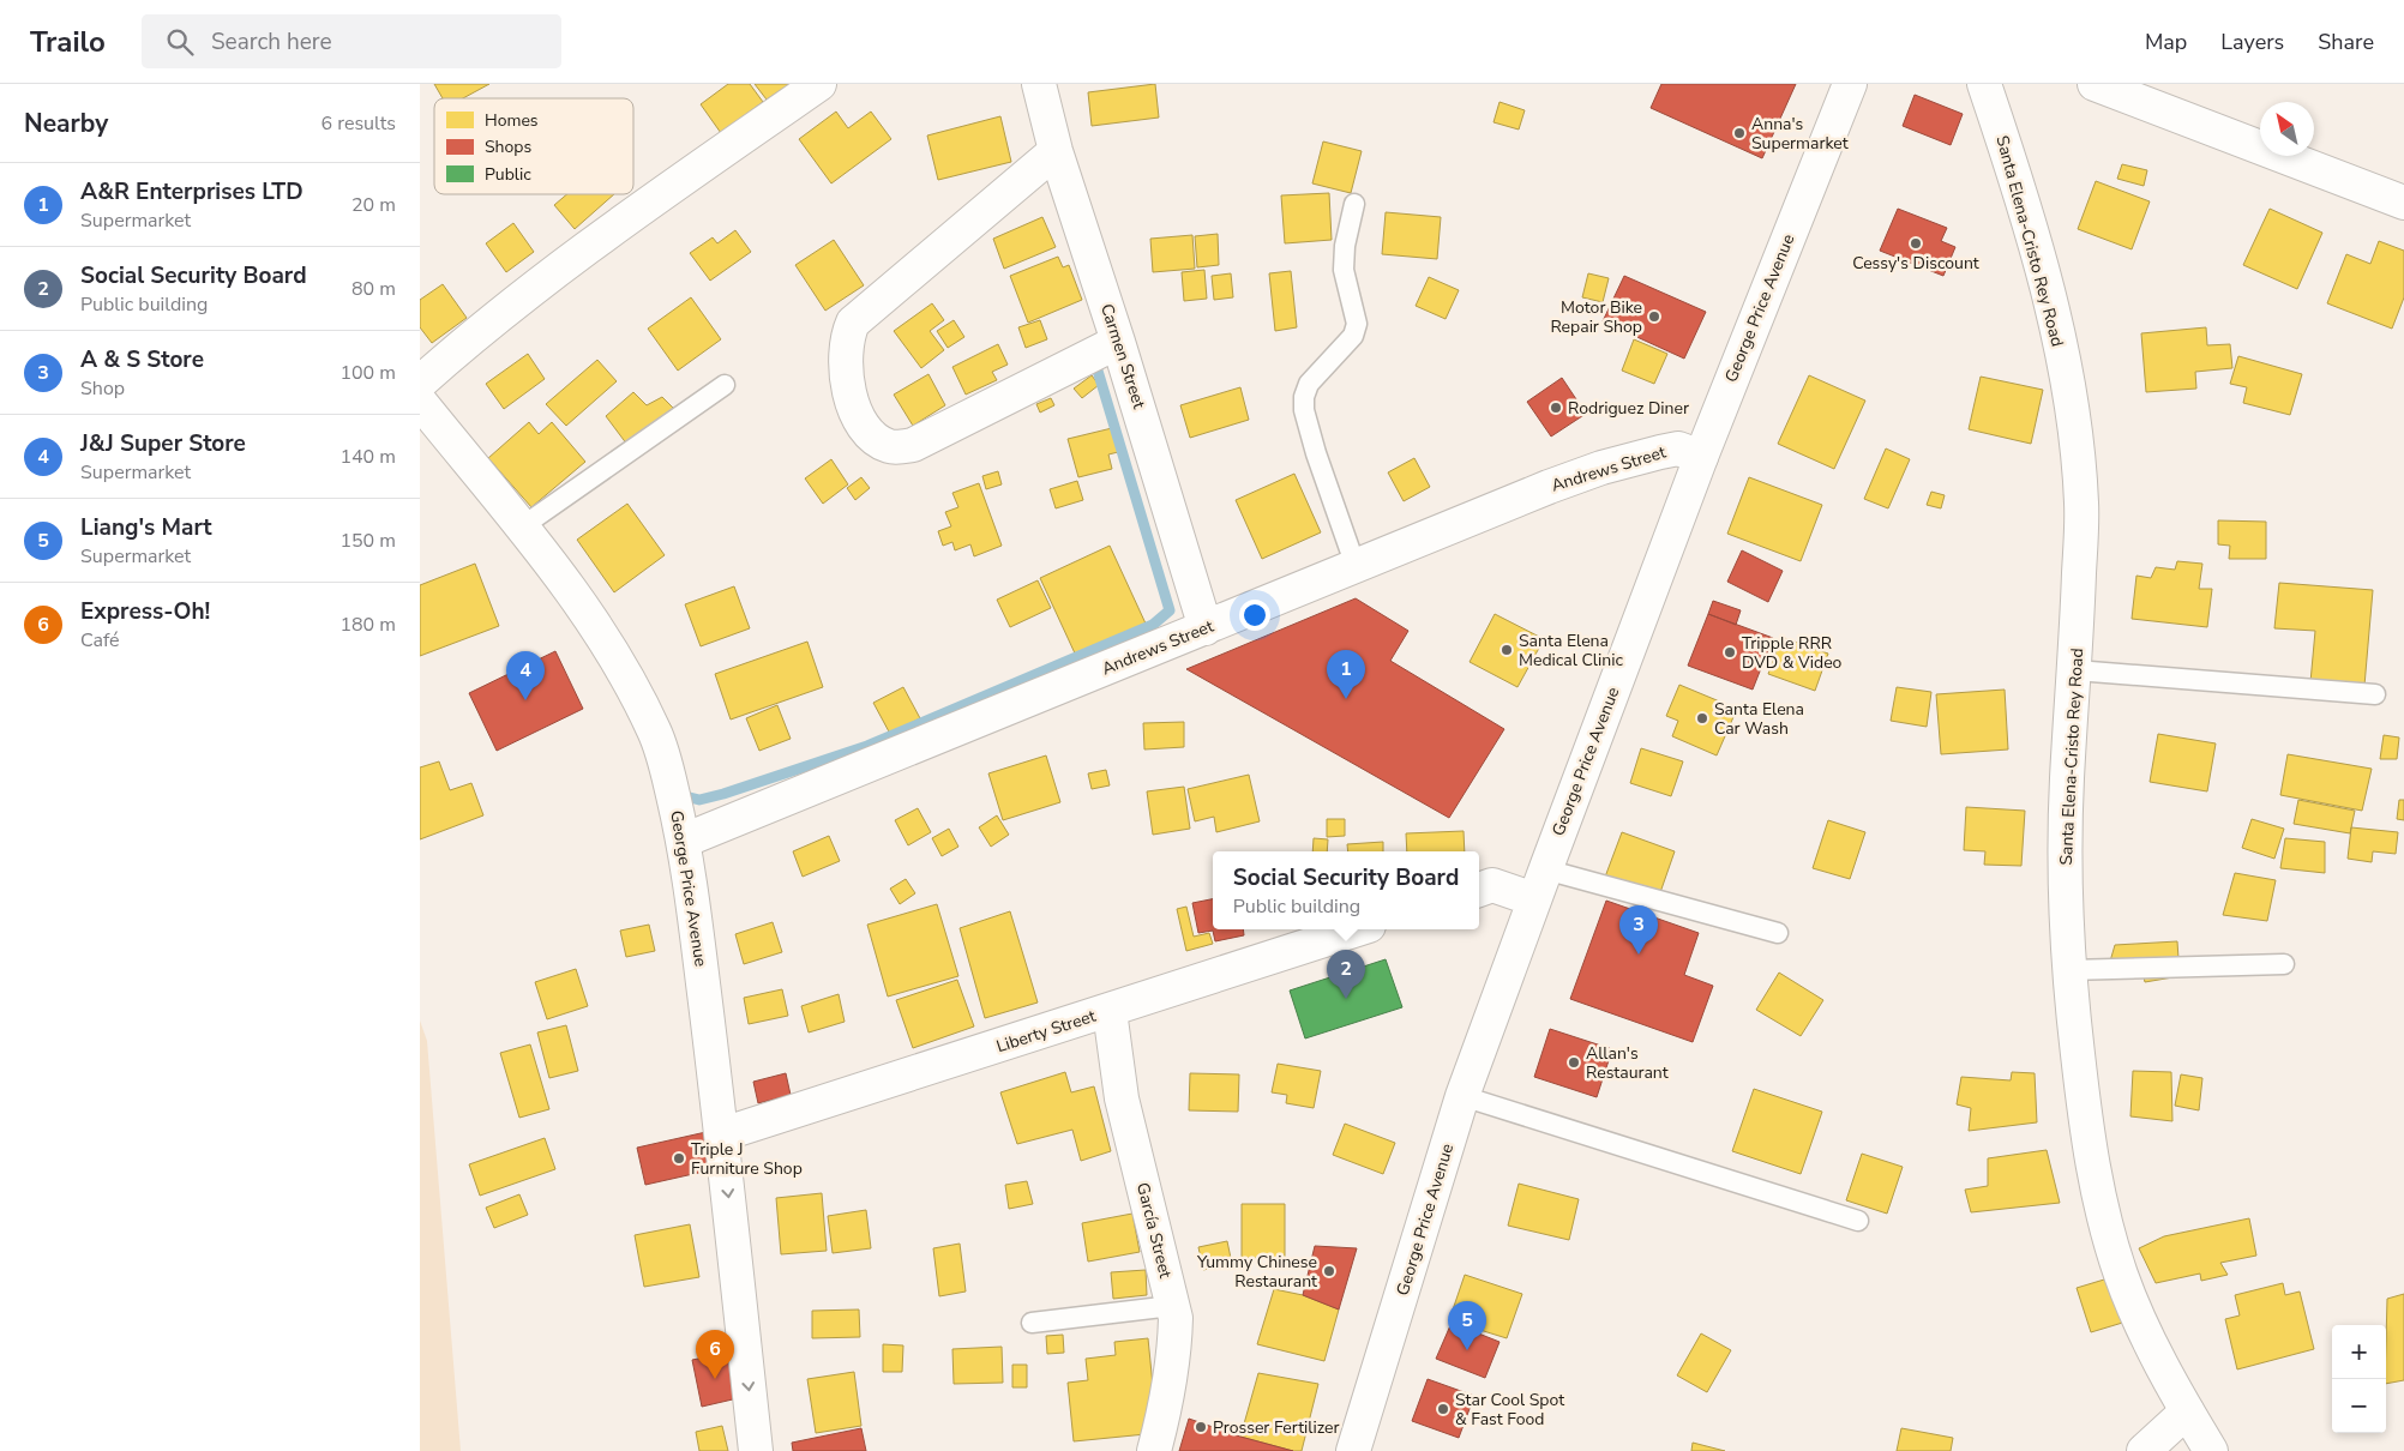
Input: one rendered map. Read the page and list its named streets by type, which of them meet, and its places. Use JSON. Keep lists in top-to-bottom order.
{
  "streets": {
    "main road": [
      "Santa Elena-Cristo Rey Road",
      "George Price Avenue",
      "Carmen Street",
      "Andrews Street",
      "Liberty Street",
      "García Street"
    ]
  },
  "crossings": [
    ["George Price Avenue", "Andrews Street"],
    ["George Price Avenue", "Liberty Street"],
    ["Carmen Street", "Andrews Street"],
    ["Liberty Street", "García Street"]
  ],
  "places": [
    "Anna's Supermarket",
    "Cessy's Discount",
    "Motor Bike Repair Shop",
    "Rodriguez Diner",
    "Santa Elena Medical Clinic",
    "Tripple RRR DVD & Video",
    "Santa Elena Car Wash",
    "Allan's Restaurant",
    "Triple J Furniture Shop",
    "Yummy Chinese Restaurant",
    "Star Cool Spot & Fast Food",
    "Prosser Fertilizer"
  ],
  "legend": ["Homes", "Shops", "Public"],
  "north": "top left",
  "page": {
    "header": "Trailo",
    "search": "Search here",
    "nav": ["Map", "Layers", "Share"],
    "heading": ["Nearby", "6 results"],
    "list": [
      {
        "mark": "1",
        "name": "A&R Enterprises LTD",
        "note": "Supermarket",
        "value": "20 m"
      },
      {
        "mark": "2",
        "name": "Social Security Board",
        "note": "Public building",
        "value": "80 m"
      },
      {
        "mark": "3",
        "name": "A & S Store",
        "note": "Shop",
        "value": "100 m"
      },
      {
        "mark": "4",
        "name": "J&J Super Store",
        "note": "Supermarket",
        "value": "140 m"
      },
      {
        "mark": "5",
        "name": "Liang's Mart",
        "note": "Supermarket",
        "value": "150 m"
      },
      {
        "mark": "6",
        "name": "Express-Oh!",
        "note": "Café",
        "value": "180 m"
      }
    ],
    "pins": [
      "1",
      "4",
      "3",
      "2",
      "5",
      "6"
    ],
    "popup": ["Social Security Board", "Public building"],
    "map_buttons": ["+", "−"]
  }
}
